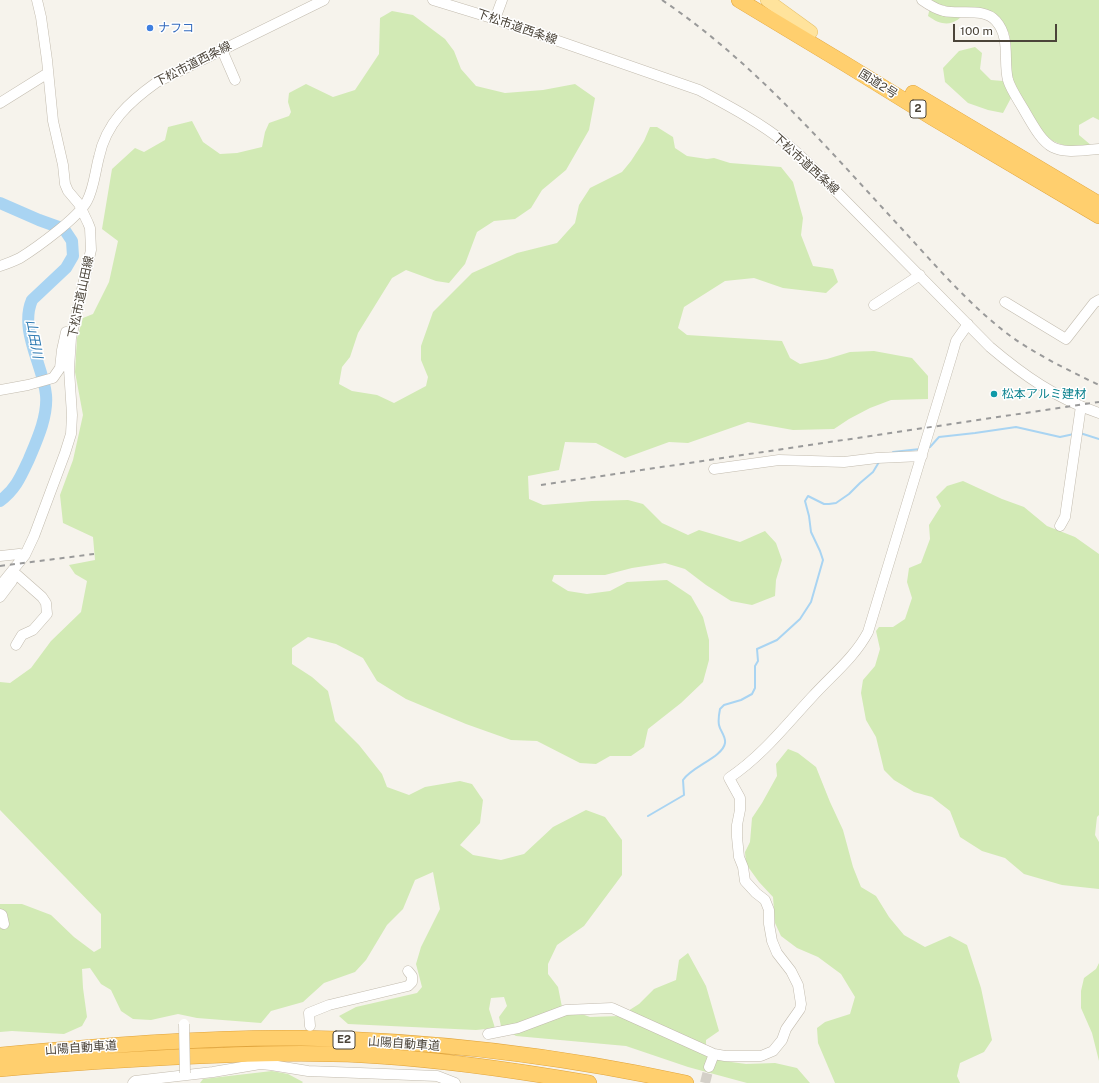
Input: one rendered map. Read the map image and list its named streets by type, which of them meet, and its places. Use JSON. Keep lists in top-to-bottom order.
{
  "streets": {
    "highway": [
      "国道2号",
      "2",
      "E2",
      "山陽自動車道"
    ],
    "street": ["下松市道西条線", "下松市道山田線"]
  },
  "crossings": [
    ["下松市道西条線", "下松市道山田線"]
  ],
  "water": ["山田川"],
  "places": ["ナフコ", "松本アルミ建材"],
  "scale_bar": "100 m"
}
